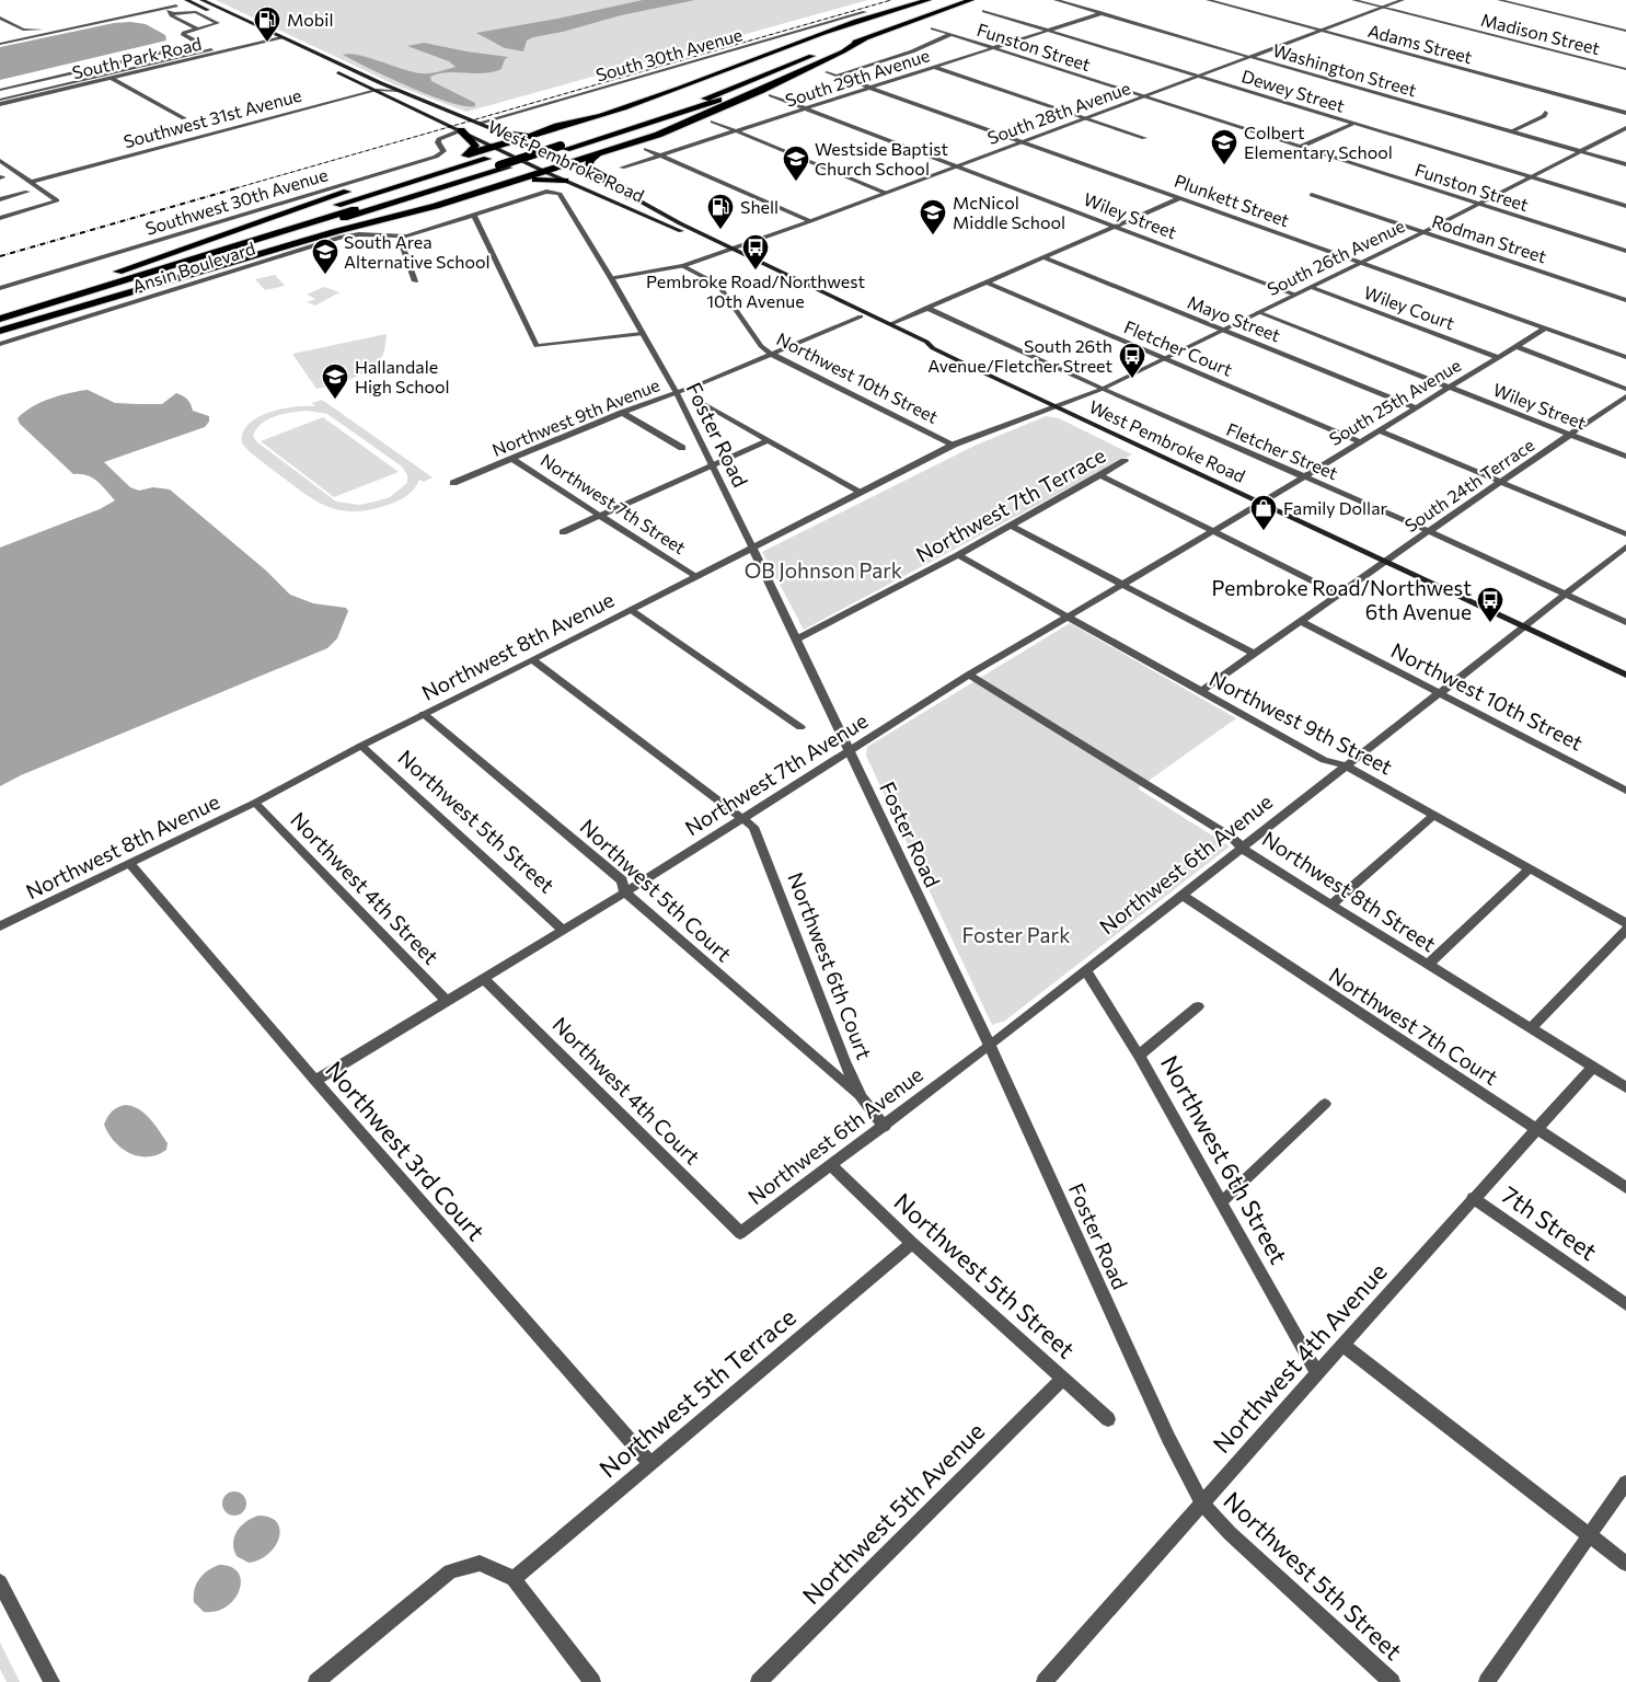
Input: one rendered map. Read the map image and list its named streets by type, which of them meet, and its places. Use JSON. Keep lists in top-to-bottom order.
{
  "streets": {
    "main road": ["West Pembroke Road"],
    "street": [
      "Madison Street",
      "Adams Street",
      "Funston Street",
      "South 30th Avenue",
      "South Park Road",
      "Washington Street",
      "South 29th Avenue",
      "Dewey Street",
      "South 28th Avenue",
      "Southwest 31st Avenue",
      "Plunkett Street",
      "Southwest 30th Avenue",
      "Wiley Street",
      "Rodman Street",
      "South 26th Avenue",
      "Ansin Boulevard",
      "Wiley Court",
      "Mayo Street",
      "Fletcher Court",
      "Northwest 10th Street",
      "South 25th Avenue",
      "Northwest 9th Avenue",
      "Foster Road",
      "Fletcher Street",
      "South 24th Terrace",
      "Northwest 7th Street",
      "Northwest 7th Terrace",
      "Northwest 8th Avenue",
      "Northwest 9th Street",
      "Northwest 7th Avenue",
      "Northwest 5th Street",
      "Northwest 6th Avenue",
      "Northwest 4th Street",
      "Northwest 5th Court",
      "Northwest 8th Street",
      "Northwest 6th Court",
      "Northwest 7th Court",
      "Northwest 4th Court",
      "Northwest 3rd Court",
      "Northwest 6th Street",
      "7th Street",
      "Northwest 4th Avenue",
      "Northwest 5th Terrace",
      "Northwest 5th Avenue"
    ]
  },
  "crossings": [
    ["Madison Street", "South 28th Avenue"],
    ["Adams Street", "South 28th Avenue"],
    ["Funston Street", "South 29th Avenue"],
    ["Funston Street", "South 28th Avenue"],
    ["Funston Street", "South 26th Avenue"],
    ["South 30th Avenue", "West Pembroke Road"],
    ["South Park Road", "West Pembroke Road"],
    ["Washington Street", "South 29th Avenue"],
    ["Washington Street", "South 28th Avenue"],
    ["Washington Street", "South 26th Avenue"],
    ["South 29th Avenue", "Dewey Street"],
    ["South 29th Avenue", "Plunkett Street"],
    ["South 29th Avenue", "Wiley Street"],
    ["Dewey Street", "South 28th Avenue"],
    ["Dewey Street", "South 26th Avenue"],
    ["South 28th Avenue", "West Pembroke Road"],
    ["South 28th Avenue", "Plunkett Street"],
    ["South 28th Avenue", "Wiley Street"],
    ["South 28th Avenue", "Northwest 10th Street"],
    ["South 28th Avenue", "Foster Road"],
    ["Southwest 31st Avenue", "West Pembroke Road"],
    ["West Pembroke Road", "Southwest 30th Avenue"],
    ["West Pembroke Road", "South 26th Avenue"],
    ["West Pembroke Road", "South 25th Avenue"],
    ["West Pembroke Road", "Northwest 9th Avenue"],
    ["West Pembroke Road", "South 24th Terrace"],
    ["West Pembroke Road", "Northwest 8th Avenue"],
    ["West Pembroke Road", "Northwest 7th Avenue"],
    ["West Pembroke Road", "Northwest 6th Avenue"],
    ["Plunkett Street", "South 26th Avenue"],
    ["Plunkett Street", "South 25th Avenue"],
    ["Wiley Street", "South 26th Avenue"],
    ["Wiley Street", "South 25th Avenue"],
    ["Wiley Street", "South 24th Terrace"],
    ["Rodman Street", "South 26th Avenue"],
    ["South 26th Avenue", "Wiley Court"],
    ["South 26th Avenue", "Mayo Street"],
    ["South 26th Avenue", "Fletcher Court"],
    ["South 26th Avenue", "Fletcher Street"],
    ["South 26th Avenue", "Northwest 8th Avenue"],
    ["Wiley Court", "South 25th Avenue"],
    ["Mayo Street", "South 25th Avenue"],
    ["Fletcher Court", "South 25th Avenue"],
    ["Northwest 10th Street", "Northwest 9th Avenue"],
    ["Northwest 10th Street", "South 24th Terrace"],
    ["Northwest 10th Street", "Northwest 8th Avenue"],
    ["Northwest 10th Street", "Northwest 6th Avenue"],
    ["South 25th Avenue", "Fletcher Street"],
    ["South 25th Avenue", "Northwest 7th Avenue"],
    ["Northwest 9th Avenue", "Foster Road"],
    ["Northwest 9th Avenue", "Northwest 7th Street"],
    ["Foster Road", "Northwest 7th Terrace"],
    ["Foster Road", "Northwest 8th Avenue"],
    ["Foster Road", "Northwest 7th Avenue"],
    ["Foster Road", "Northwest 5th Street"],
    ["Foster Road", "Northwest 6th Avenue"],
    ["Foster Road", "Northwest 4th Avenue"],
    ["Fletcher Street", "South 24th Terrace"],
    ["Fletcher Street", "Northwest 6th Avenue"],
    ["South 24th Terrace", "Northwest 9th Street"],
    ["Northwest 7th Street", "Northwest 8th Avenue"],
    ["Northwest 7th Terrace", "Northwest 9th Street"],
    ["Northwest 8th Avenue", "Northwest 5th Street"],
    ["Northwest 8th Avenue", "Northwest 4th Street"],
    ["Northwest 8th Avenue", "Northwest 5th Court"],
    ["Northwest 8th Avenue", "Northwest 3rd Court"],
    ["Northwest 9th Street", "Northwest 7th Avenue"],
    ["Northwest 9th Street", "Northwest 6th Avenue"],
    ["Northwest 7th Avenue", "Northwest 5th Street"],
    ["Northwest 7th Avenue", "Northwest 4th Street"],
    ["Northwest 7th Avenue", "Northwest 5th Court"],
    ["Northwest 7th Avenue", "Northwest 8th Street"],
    ["Northwest 7th Avenue", "Northwest 6th Court"],
    ["Northwest 7th Avenue", "Northwest 4th Court"],
    ["Northwest 7th Avenue", "Northwest 3rd Court"],
    ["Northwest 5th Street", "Northwest 6th Avenue"],
    ["Northwest 5th Street", "Northwest 4th Avenue"],
    ["Northwest 5th Street", "Northwest 5th Terrace"],
    ["Northwest 5th Street", "Northwest 5th Avenue"],
    ["Northwest 6th Avenue", "Northwest 8th Street"],
    ["Northwest 6th Avenue", "Northwest 6th Court"],
    ["Northwest 6th Avenue", "Northwest 7th Court"],
    ["Northwest 6th Avenue", "Northwest 4th Court"],
    ["Northwest 6th Avenue", "Northwest 6th Street"],
    ["Northwest 5th Court", "Northwest 6th Court"],
    ["Northwest 8th Street", "Northwest 4th Avenue"],
    ["Northwest 7th Court", "Northwest 4th Avenue"],
    ["Northwest 3rd Court", "Northwest 5th Terrace"],
    ["Northwest 6th Street", "Northwest 4th Avenue"],
    ["7th Street", "Northwest 4th Avenue"]
  ],
  "parks": ["OB Johnson Park", "Foster Park"],
  "places": {
    "fuel station": ["Mobil", "Shell"],
    "school or university": [
      "Colbert Elementary School",
      "Westside Baptist Church School",
      "McNicol Middle School",
      "South Area Alternative School",
      "Hallandale High School"
    ],
    "bus stop": ["Pembroke Road/Northwest 10th Avenue", "South 26th Avenue/Fletcher Street", "Pembroke Road/Northwest 6th Avenue"],
    "shop": ["Family Dollar"]
  }
}
